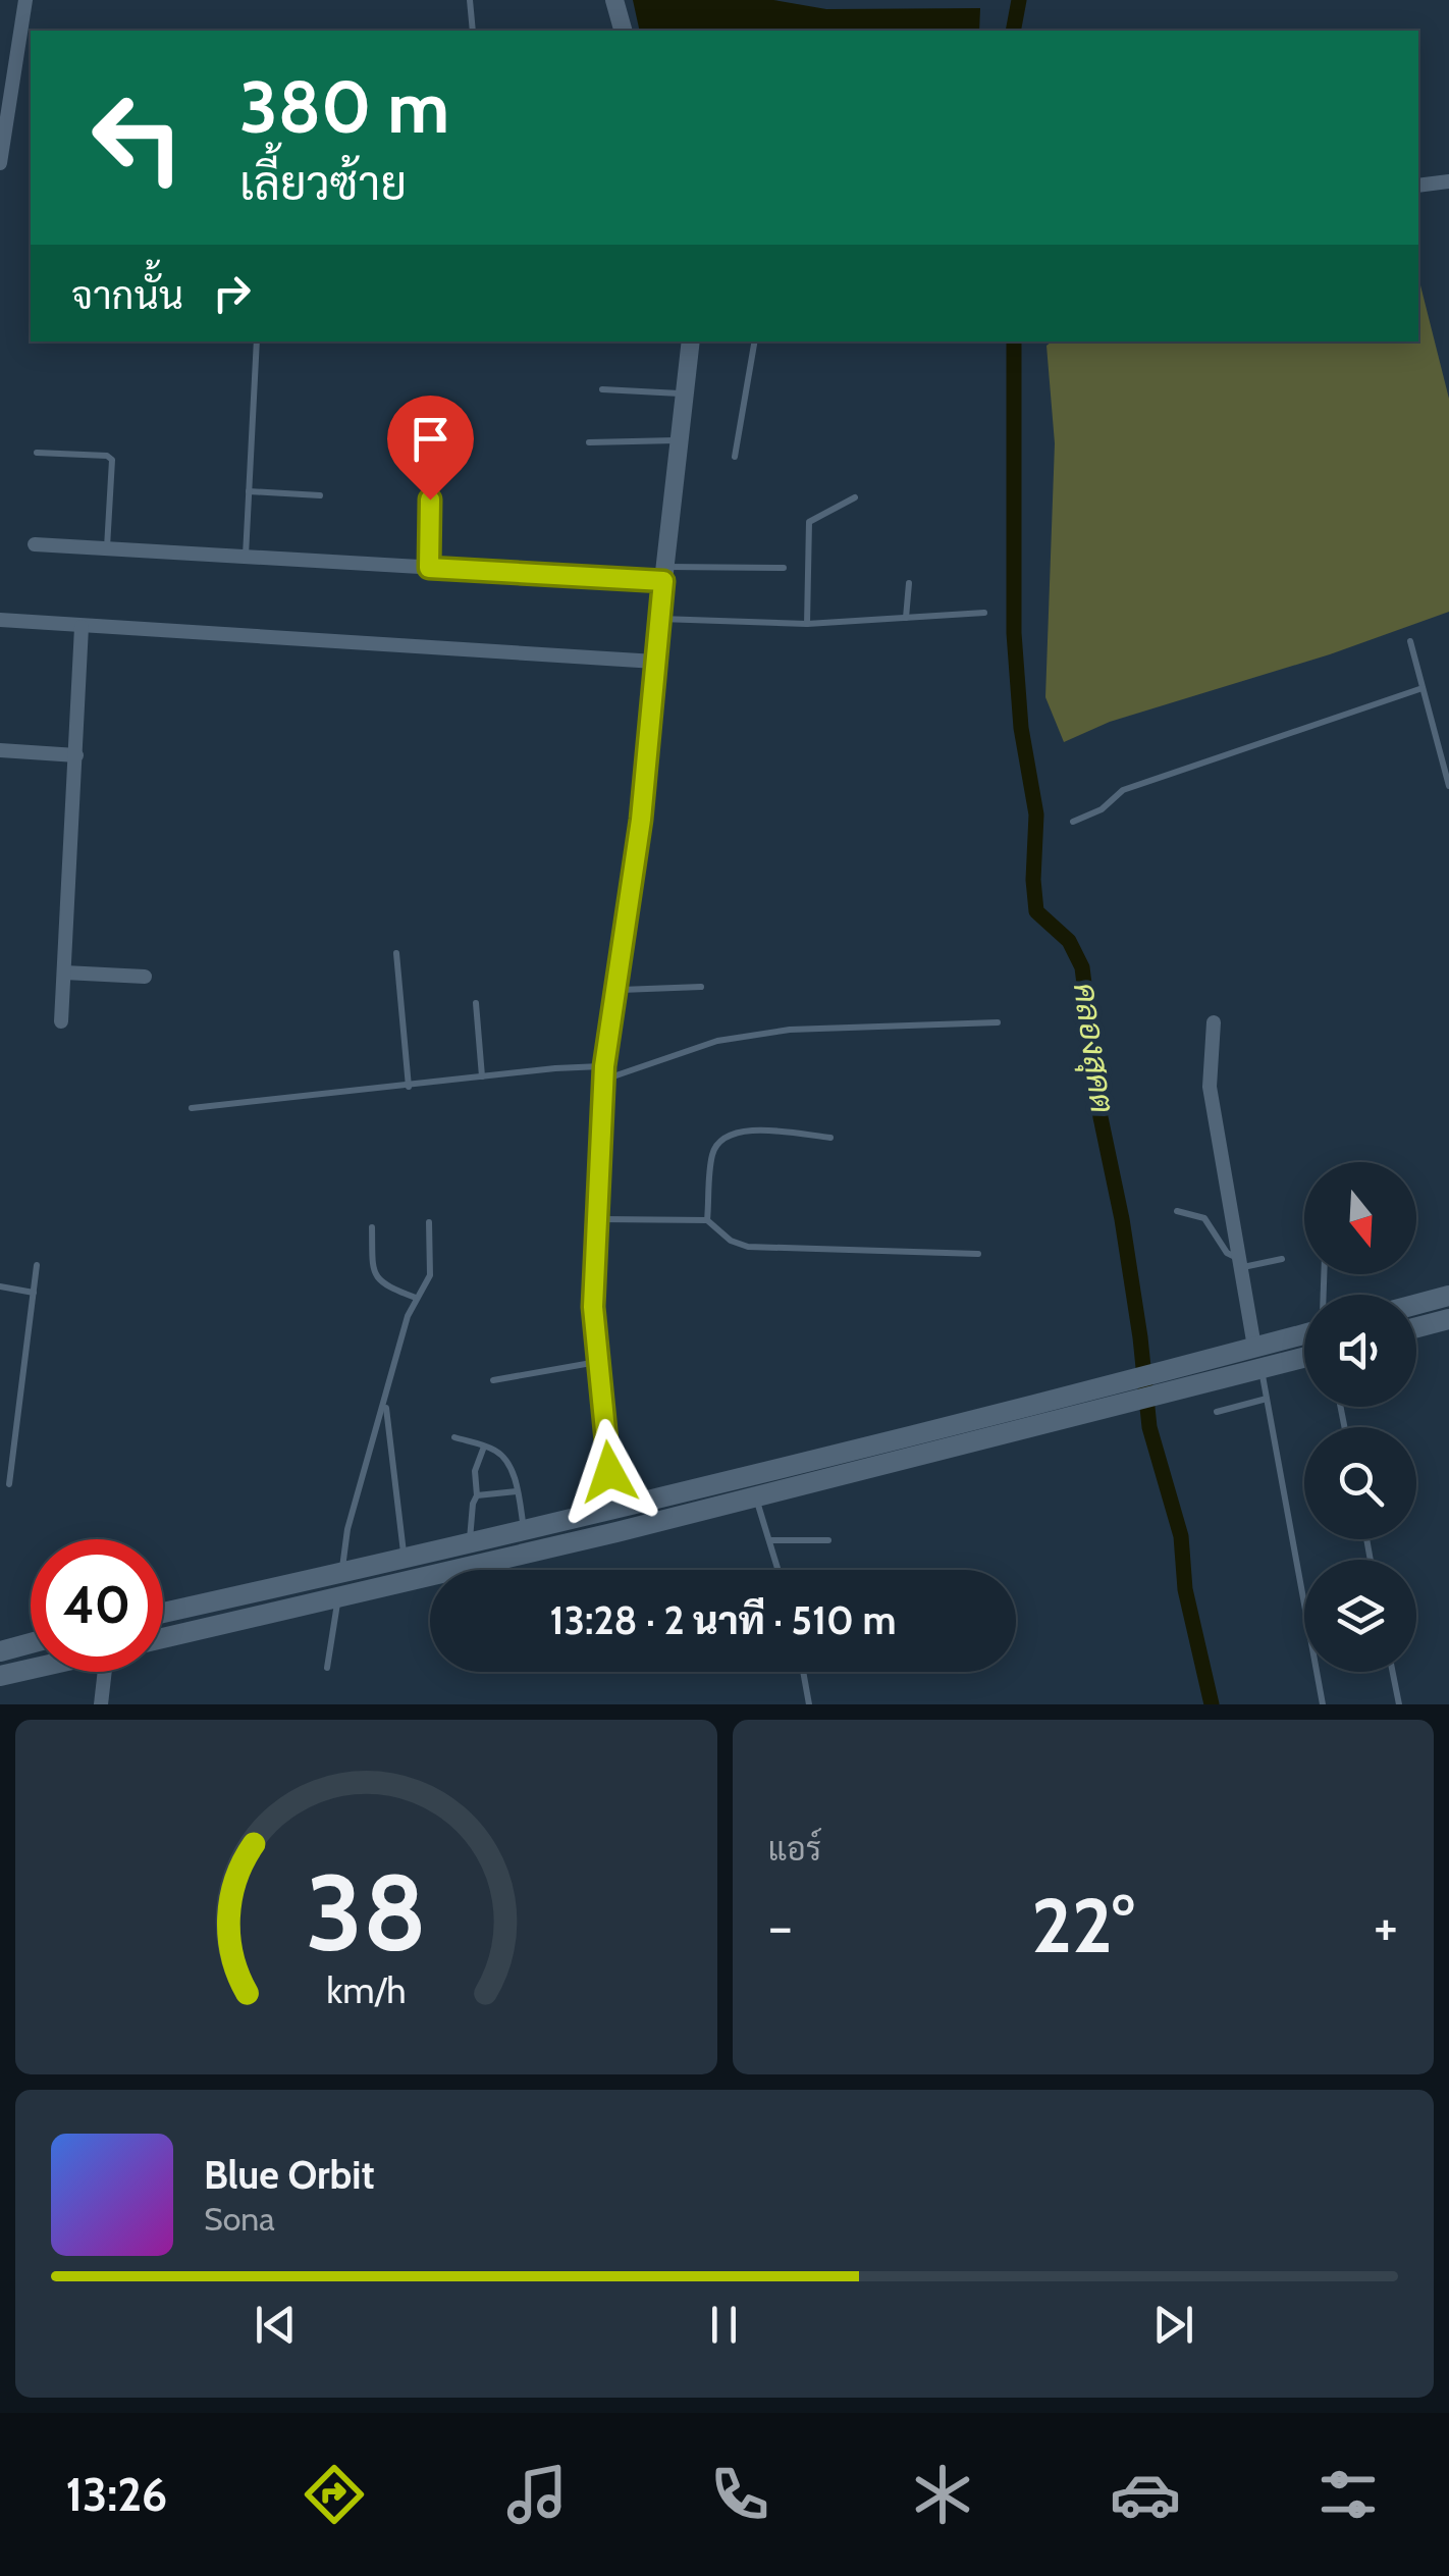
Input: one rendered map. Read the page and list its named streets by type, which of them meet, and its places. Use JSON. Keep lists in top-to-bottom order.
{
  "water": ["คลองสุคต"],
  "north": "bottom",
  "page": {
    "turn": ["380 m", "เลี้ยวซ้าย"],
    "then": "จากนั้น",
    "limit": "40",
    "trip": "13:28 · 2 นาที · 510 m",
    "tile": "แอร์",
    "heat": ["−", "22°", "+"],
    "song": ["Blue Orbit", "Sona"],
    "tabs": "13:26",
    "gauge": ["38", "km/h"]
  }
}
